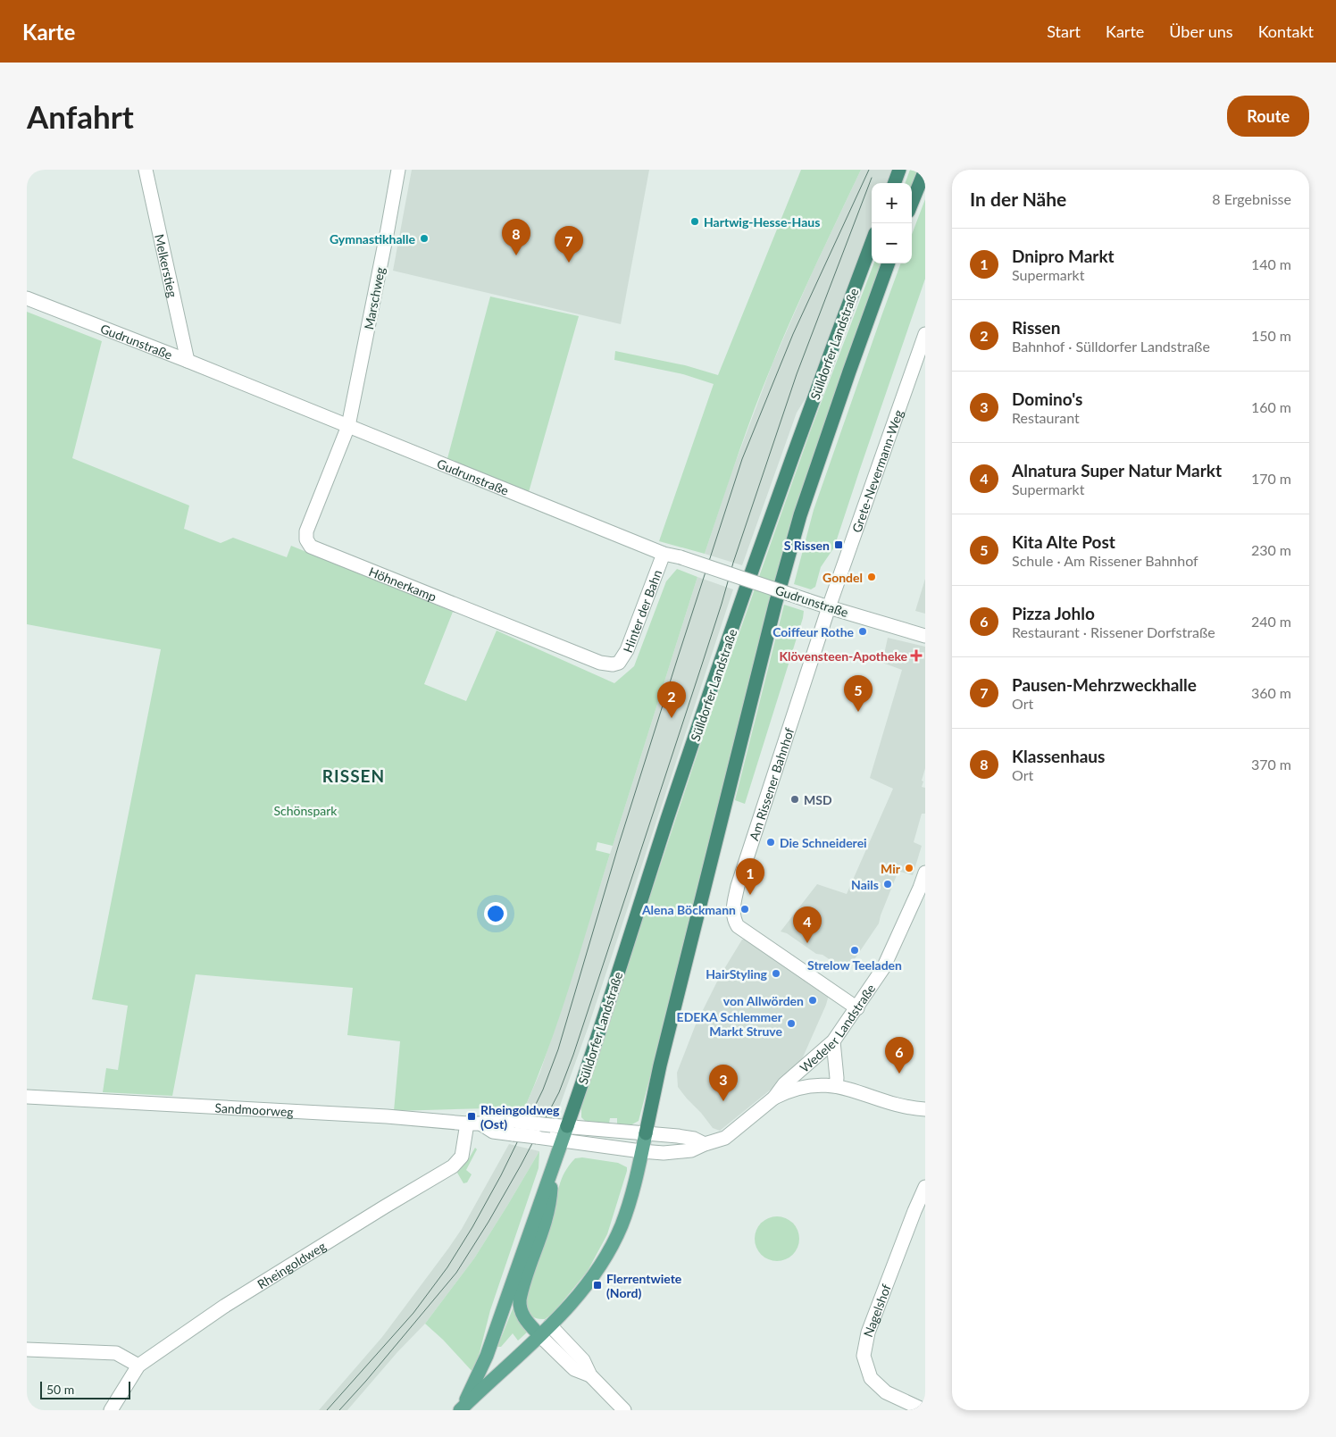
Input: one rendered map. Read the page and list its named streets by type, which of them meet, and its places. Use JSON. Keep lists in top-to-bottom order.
{
  "streets": {
    "highway": ["Sülldorfer Landstraße"],
    "street": [
      "Melkerstieg",
      "Marschweg",
      "Gudrunstraße",
      "Grete-Nevermann-Weg",
      "Höhnerkamp",
      "Hinter der Bahn",
      "Am Rissener Bahnhof",
      "Wedeler Landstraße",
      "Sandmoorweg",
      "Rheingoldweg",
      "Nagelshof"
    ]
  },
  "crossings": [
    ["Melkerstieg", "Gudrunstraße"],
    ["Marschweg", "Gudrunstraße"],
    ["Marschweg", "Höhnerkamp"],
    ["Gudrunstraße", "Grete-Nevermann-Weg"],
    ["Gudrunstraße", "Höhnerkamp"],
    ["Gudrunstraße", "Hinter der Bahn"],
    ["Gudrunstraße", "Am Rissener Bahnhof"],
    ["Sülldorfer Landstraße", "Wedeler Landstraße"],
    ["Sülldorfer Landstraße", "Sandmoorweg"],
    ["Grete-Nevermann-Weg", "Am Rissener Bahnhof"],
    ["Höhnerkamp", "Hinter der Bahn"],
    ["Am Rissener Bahnhof", "Wedeler Landstraße"],
    ["Wedeler Landstraße", "Sandmoorweg"],
    ["Sandmoorweg", "Rheingoldweg"]
  ],
  "districts": ["RISSEN"],
  "parks": ["Schönspark"],
  "places": {
    "other": [
      "Hartwig-Hesse-Haus",
      "Gymnastikhalle",
      "Gondel",
      "Coiffeur Rothe",
      "MSD",
      "Die Schneiderei",
      "Mir",
      "Nails",
      "Alena Böckmann",
      "Strelow Teeladen",
      "HairStyling",
      "von Allwörden",
      "EDEKA Schlemmer Markt Struve"
    ],
    "transit": ["S Rissen", "Rheingoldweg (Ost)", "Flerrentwiete (Nord)"],
    "health": ["Klövensteen-Apotheke"]
  },
  "scale_bar": "50 m",
  "page": {
    "header": "Karte",
    "nav": [
      "Start",
      "Karte",
      "Über uns",
      "Kontakt"
    ],
    "buttons": "Route",
    "title": "Anfahrt",
    "heading": ["In der Nähe", "8 Ergebnisse"],
    "map_buttons": ["+", "−"],
    "pins": [
      "8",
      "7",
      "5",
      "2",
      "1",
      "4",
      "6",
      "3"
    ],
    "list": [
      {
        "mark": "1",
        "name": "Dnipro Markt",
        "note": "Supermarkt",
        "value": "140 m"
      },
      {
        "mark": "2",
        "name": "Rissen",
        "note": "Bahnhof · Sülldorfer Landstraße",
        "value": "150 m"
      },
      {
        "mark": "3",
        "name": "Domino's",
        "note": "Restaurant",
        "value": "160 m"
      },
      {
        "mark": "4",
        "name": "Alnatura Super Natur Markt",
        "note": "Supermarkt",
        "value": "170 m"
      },
      {
        "mark": "5",
        "name": "Kita Alte Post",
        "note": "Schule · Am Rissener Bahnhof",
        "value": "230 m"
      },
      {
        "mark": "6",
        "name": "Pizza Johlo",
        "note": "Restaurant · Rissener Dorfstraße",
        "value": "240 m"
      },
      {
        "mark": "7",
        "name": "Pausen-Mehrzweckhalle",
        "note": "Ort",
        "value": "360 m"
      },
      {
        "mark": "8",
        "name": "Klassenhaus",
        "note": "Ort",
        "value": "370 m"
      }
    ],
    "scale": "50 m"
  }
}
